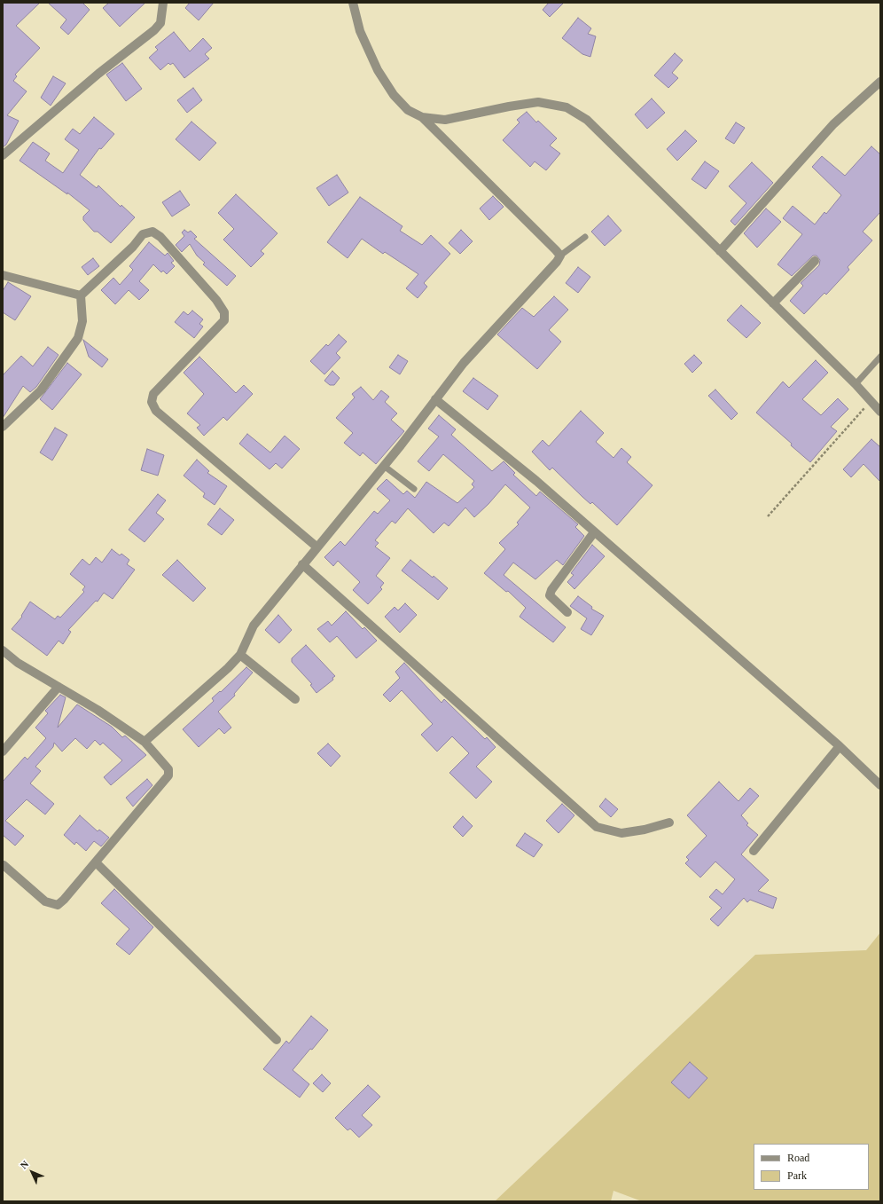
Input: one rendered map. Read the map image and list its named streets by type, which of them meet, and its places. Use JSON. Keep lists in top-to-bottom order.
{
  "legend": ["Road", "Park"],
  "north": "top left"
}
